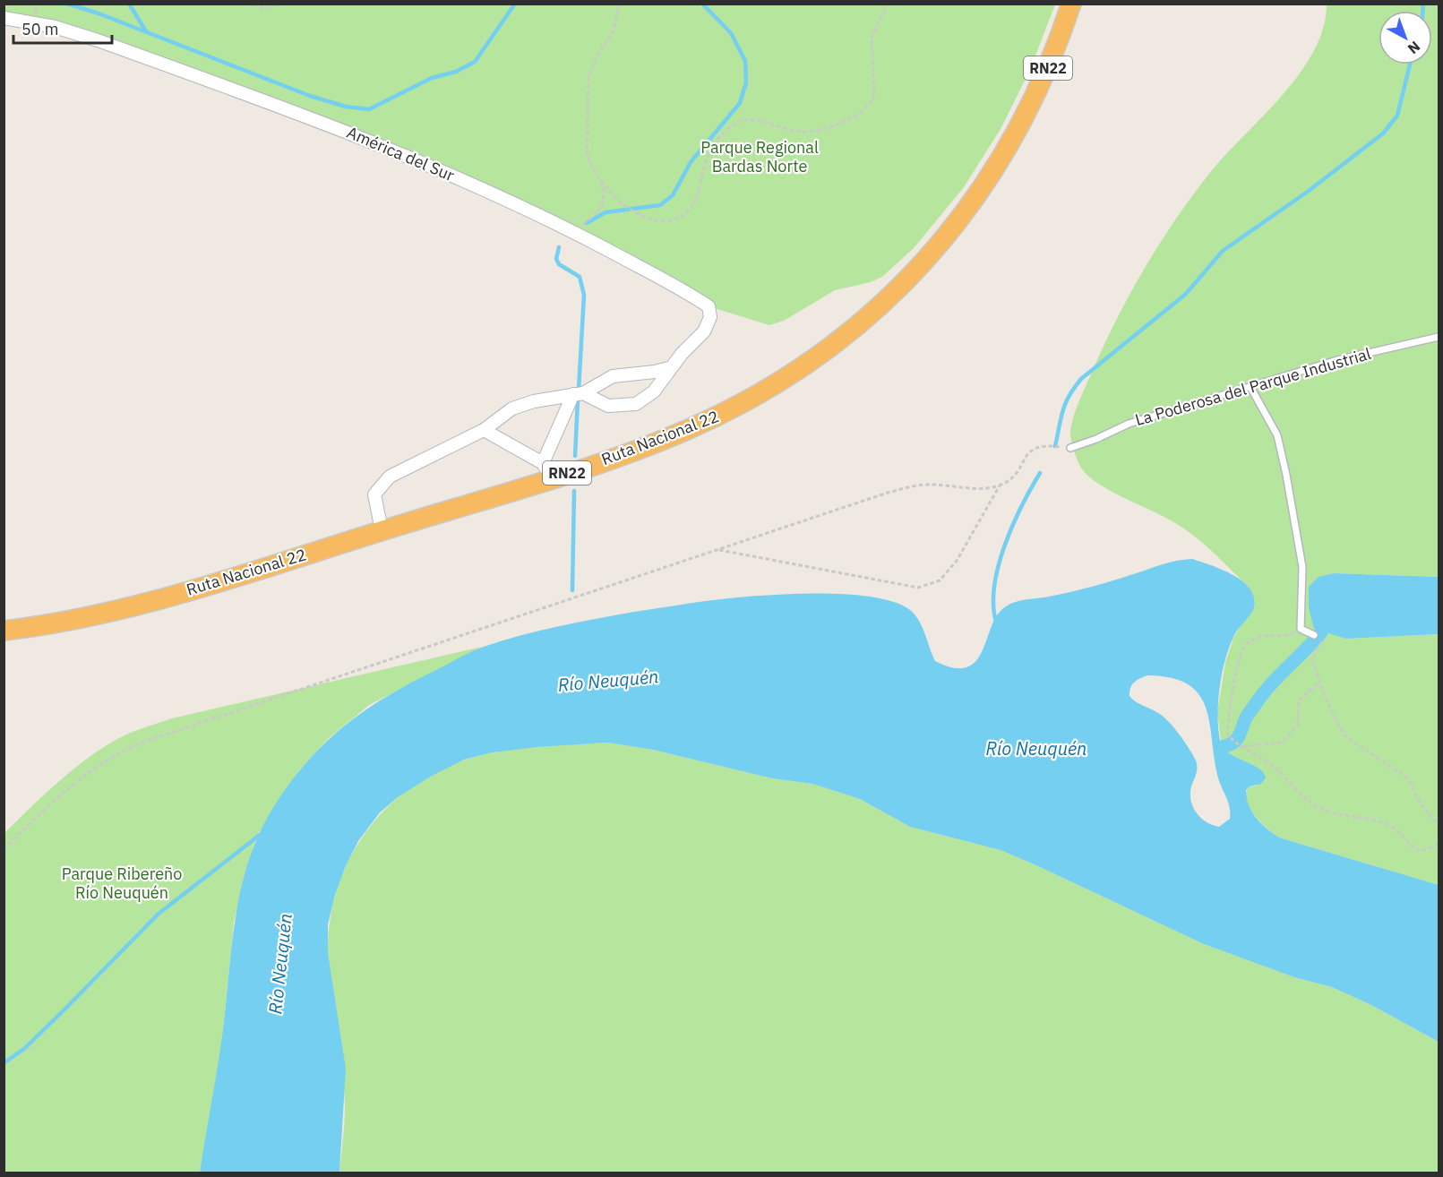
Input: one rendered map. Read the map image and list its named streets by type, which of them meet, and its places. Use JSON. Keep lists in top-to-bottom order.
{
  "streets": {
    "highway": ["RN22", "Ruta Nacional 22"],
    "street": ["América del Sur"],
    "lane": ["La Poderosa del Parque Industrial"]
  },
  "water": ["Río Neuquén"],
  "parks": ["Parque Regional Bardas Norte", "Parque Ribereño Río Neuquén"],
  "scale_bar": "50 m",
  "north": "bottom right"
}
